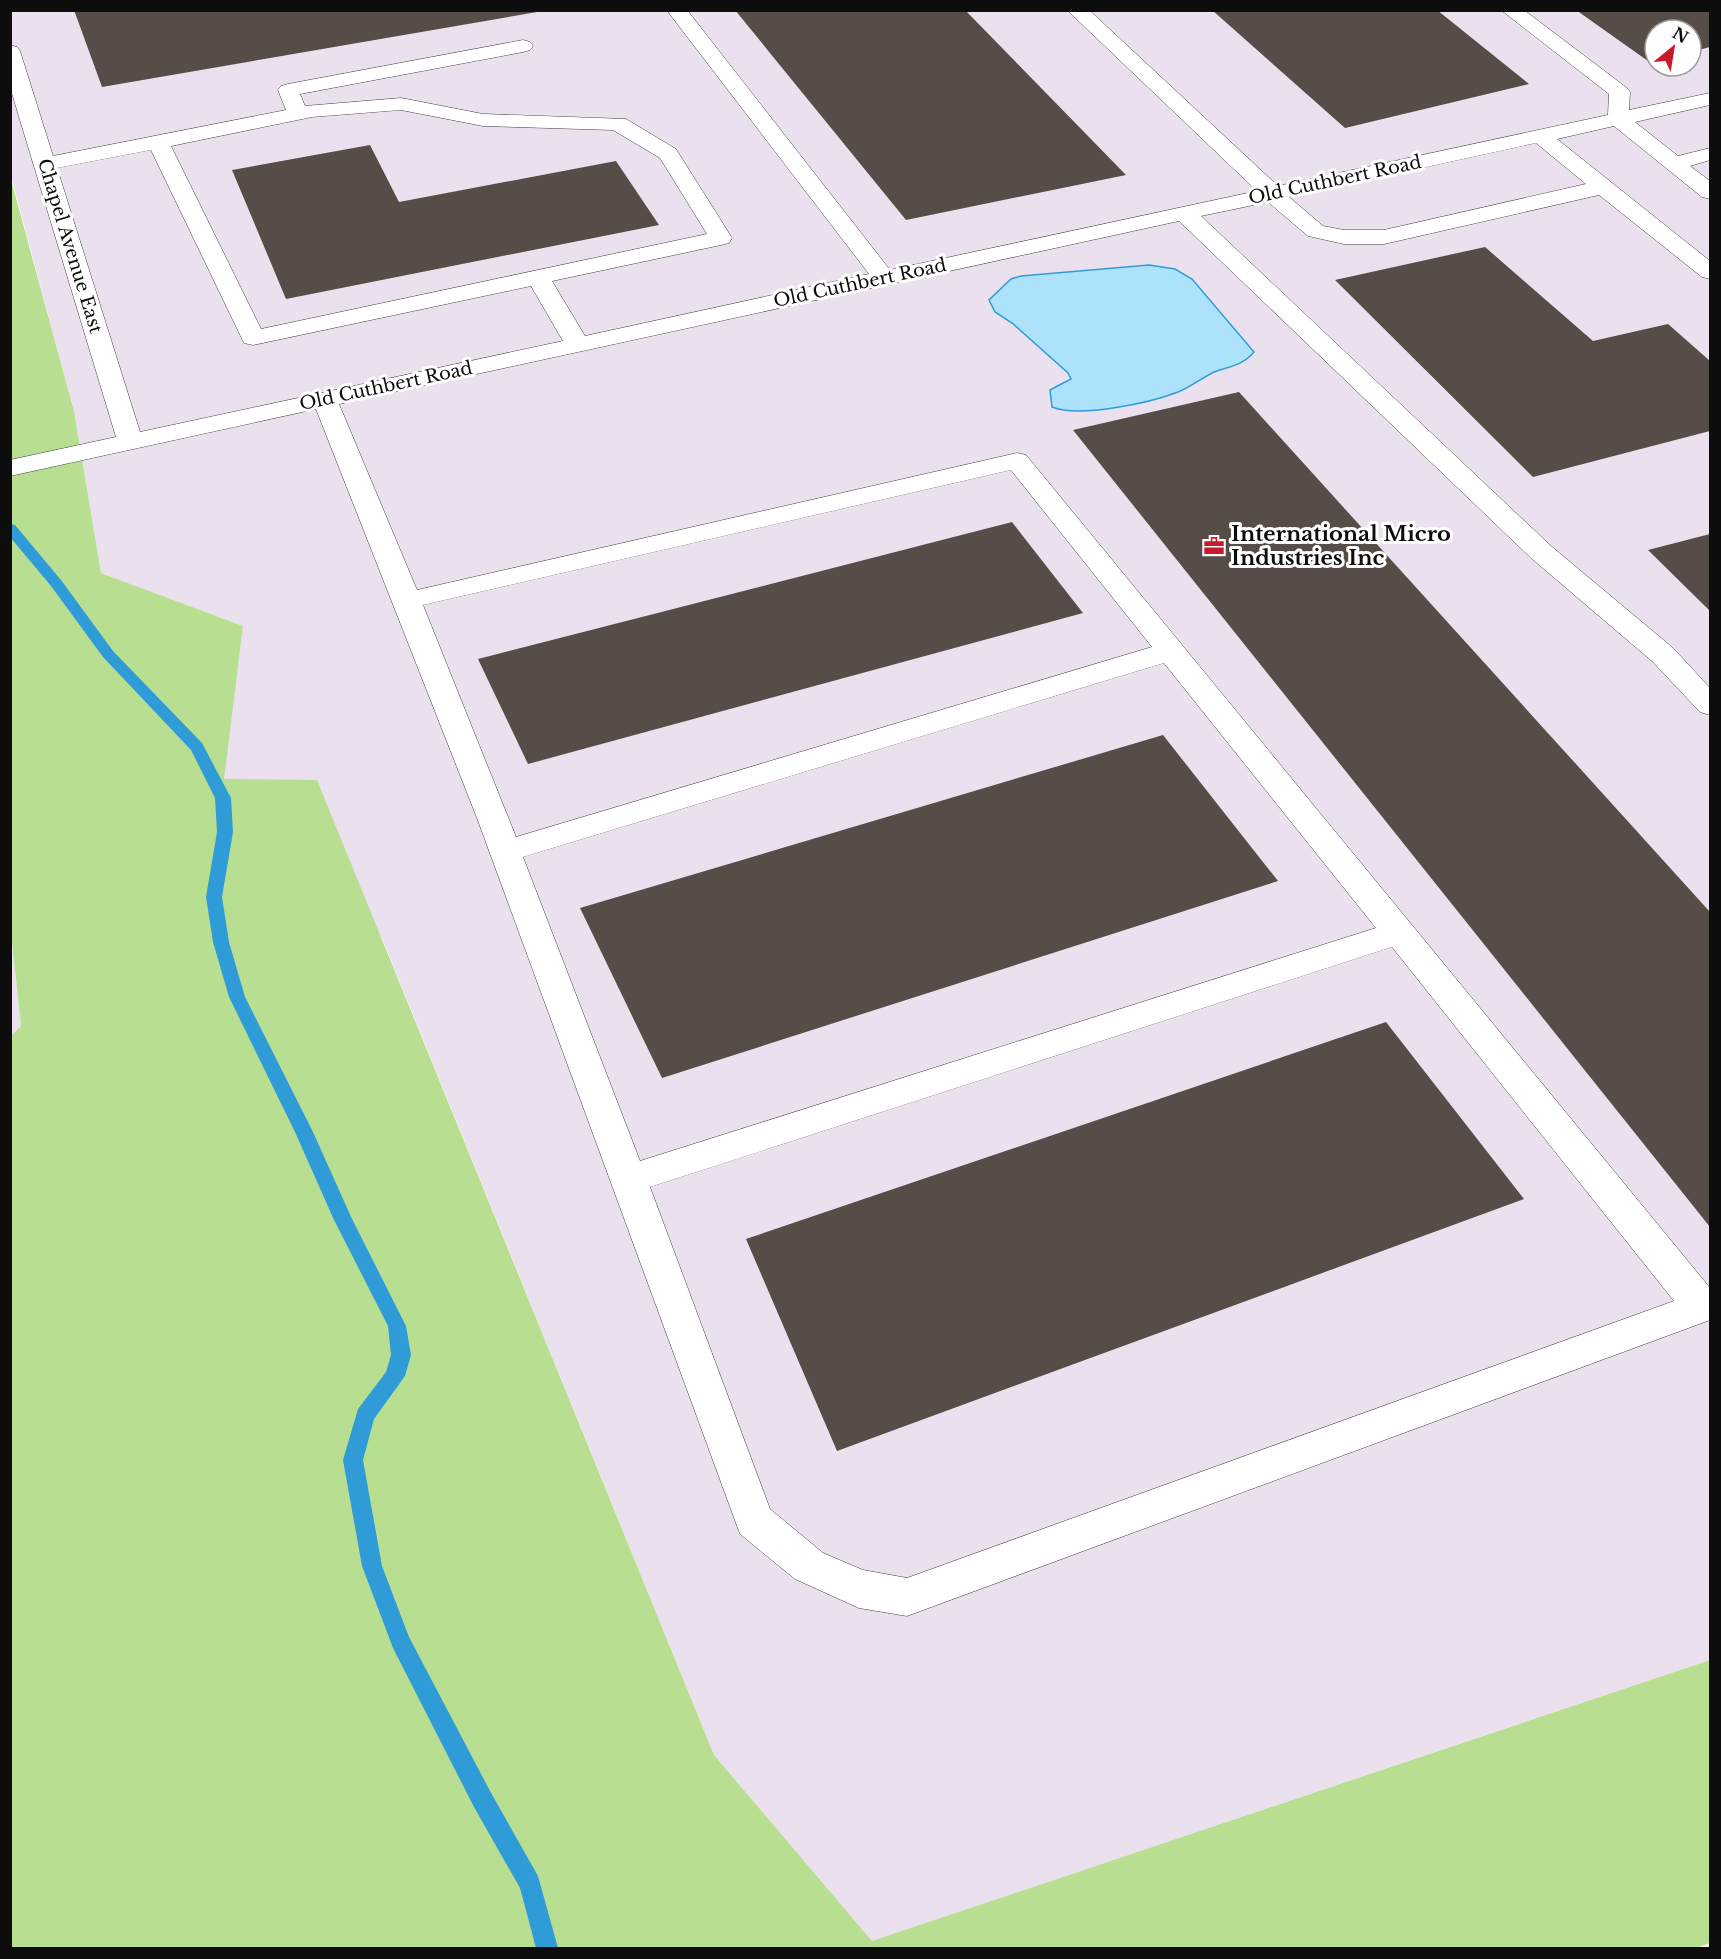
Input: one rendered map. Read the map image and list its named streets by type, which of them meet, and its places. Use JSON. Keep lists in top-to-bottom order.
{
  "streets": {
    "street": ["Old Cuthbert Road", "Chapel Avenue East"]
  },
  "crossings": [
    ["Old Cuthbert Road", "Chapel Avenue East"]
  ],
  "places": {
    "office": ["International Micro Industries Inc"]
  },
  "north": "top right"
}
